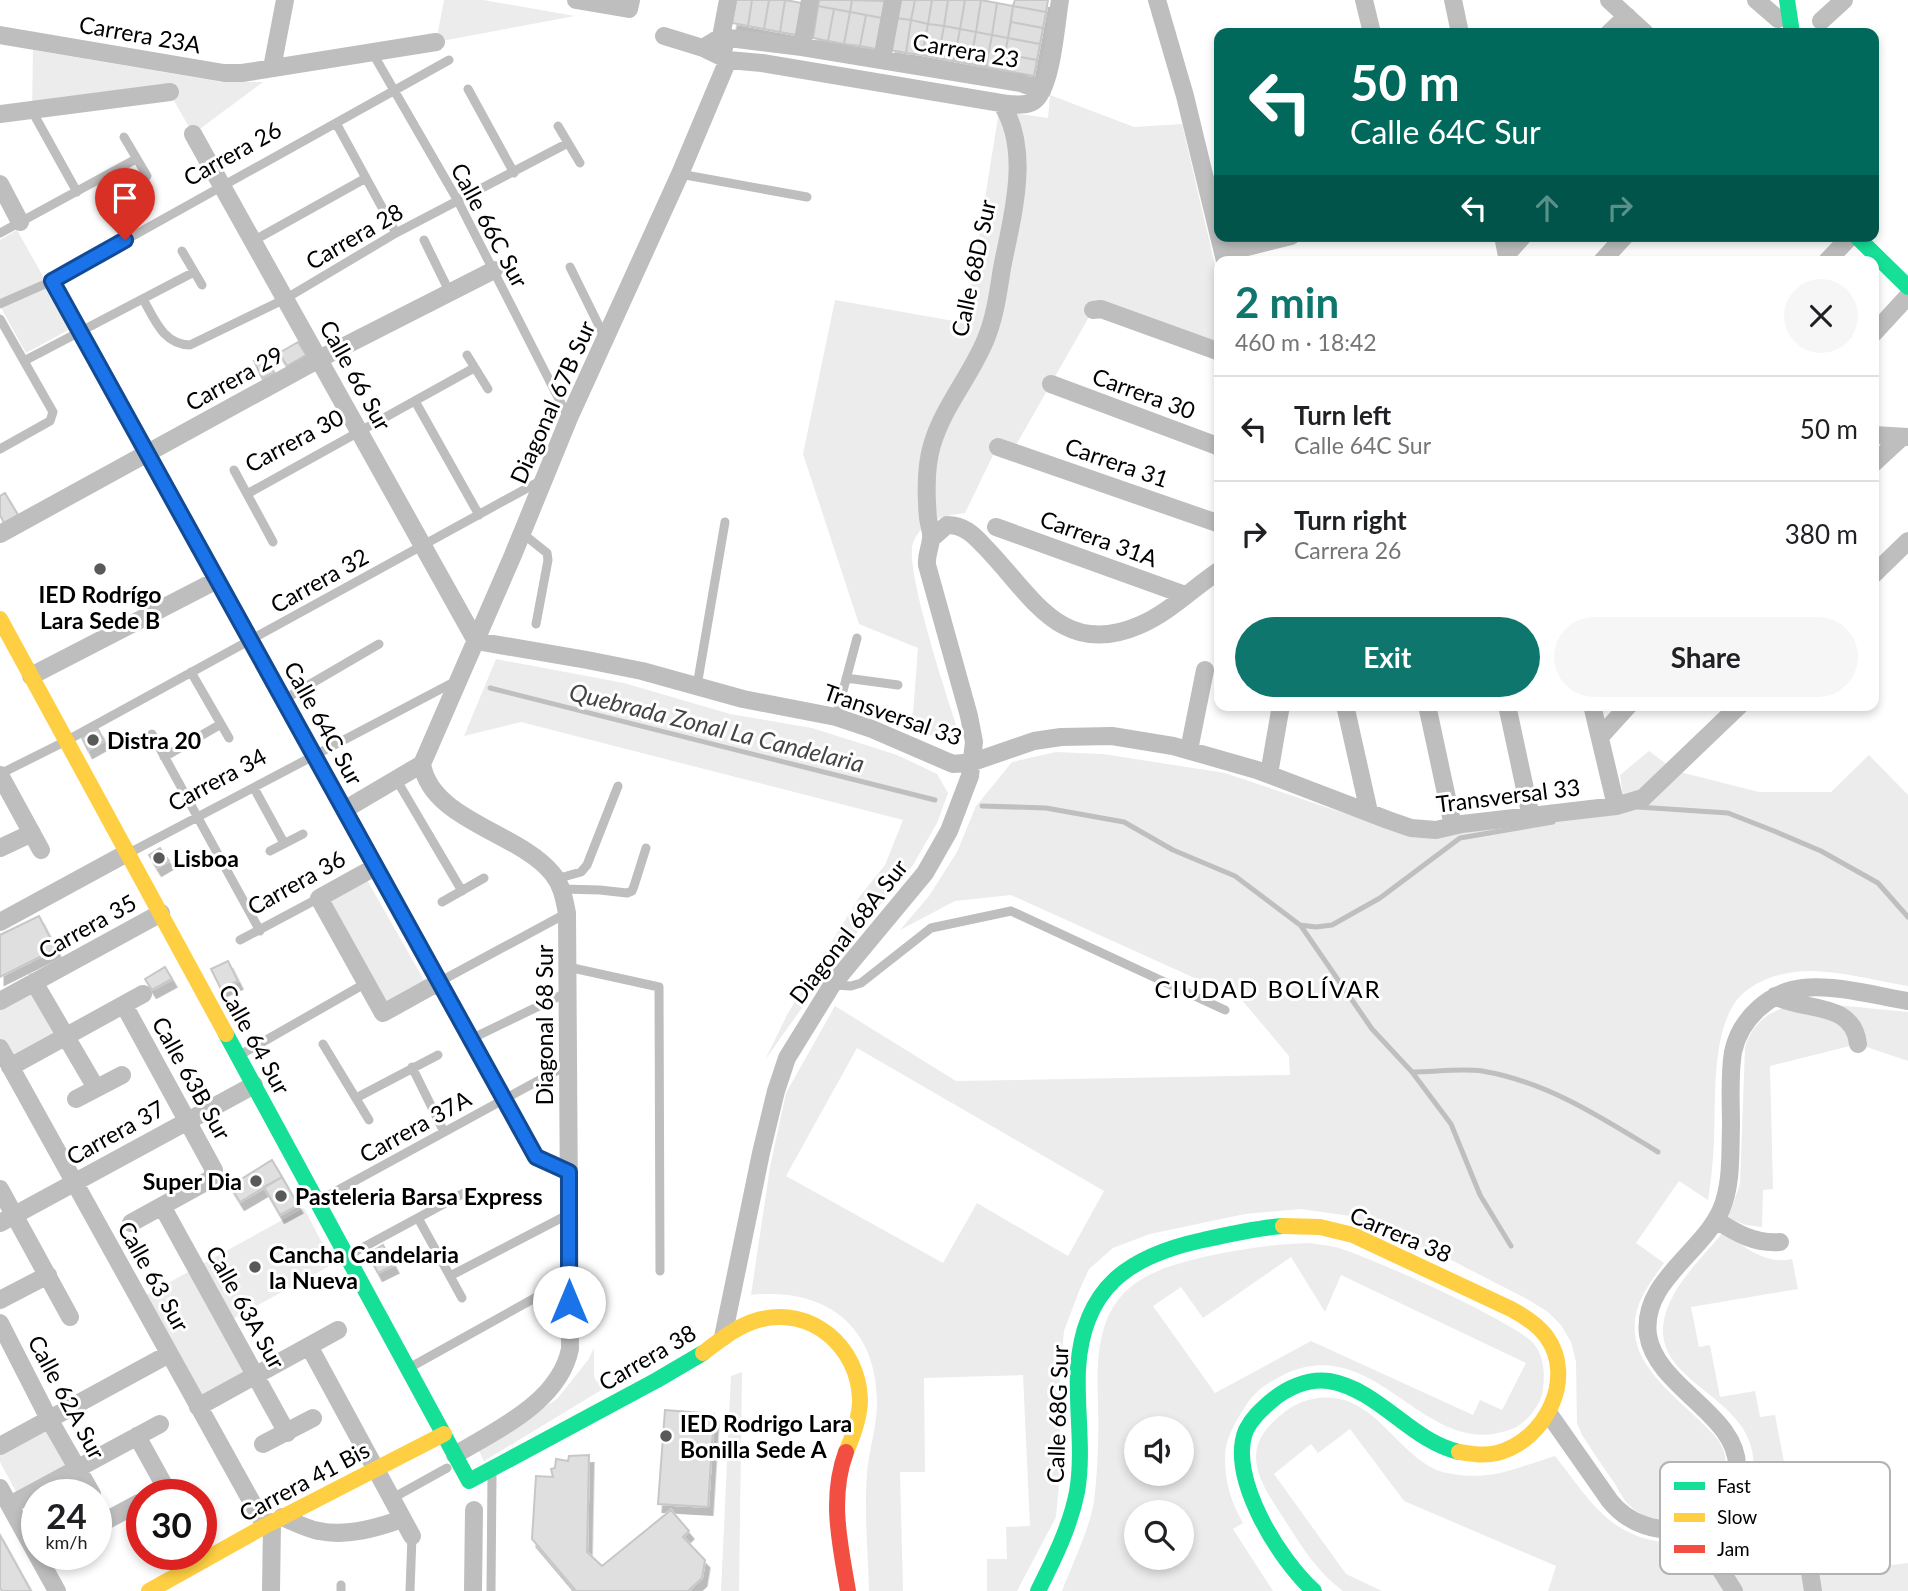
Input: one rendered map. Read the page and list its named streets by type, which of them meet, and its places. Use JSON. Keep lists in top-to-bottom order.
{
  "streets": {
    "street": [
      "Carrera 23A",
      "Carrera 23",
      "Calle 68D Sur",
      "Calle 66 Sur",
      "Carrera 29",
      "Carrera 30",
      "Diagonal 67B Sur",
      "Carrera 31",
      "Carrera 31A",
      "Transversal 33",
      "Calle 64C Sur",
      "Carrera 34",
      "Carrera 36",
      "Carrera 35",
      "Diagonal 68A Sur",
      "Diagonal 68 Sur",
      "Calle 64 Sur",
      "Calle 63B Sur",
      "Carrera 37",
      "Carrera 38",
      "Calle 63 Sur",
      "Calle 63A Sur",
      "Calle 62A Sur",
      "Calle 68G Sur",
      "Carrera 41 Bis"
    ],
    "lane": [
      "Carrera 26",
      "Calle 66C Sur",
      "Carrera 28",
      "Carrera 32",
      "Carrera 37A"
    ]
  },
  "crossings": [
    ["Carrera 23A", "Calle 66C Sur"],
    ["Carrera 23", "Calle 68D Sur"],
    ["Carrera 23", "Diagonal 67B Sur"],
    ["Carrera 26", "Calle 66C Sur"],
    ["Carrera 26", "Calle 66 Sur"],
    ["Carrera 26", "Calle 64C Sur"],
    ["Calle 66C Sur", "Carrera 28"],
    ["Calle 66C Sur", "Carrera 29"],
    ["Calle 66C Sur", "Diagonal 67B Sur"],
    ["Carrera 28", "Calle 66 Sur"],
    ["Calle 68D Sur", "Transversal 33"],
    ["Calle 68D Sur", "Diagonal 68A Sur"],
    ["Calle 66 Sur", "Carrera 29"],
    ["Calle 66 Sur", "Carrera 30"],
    ["Calle 66 Sur", "Diagonal 67B Sur"],
    ["Calle 66 Sur", "Carrera 32"],
    ["Calle 66 Sur", "Transversal 33"],
    ["Carrera 29", "Calle 64C Sur"],
    ["Diagonal 67B Sur", "Carrera 32"],
    ["Diagonal 67B Sur", "Transversal 33"],
    ["Diagonal 67B Sur", "Carrera 34"],
    ["Carrera 32", "Calle 64C Sur"],
    ["Carrera 32", "Calle 64 Sur"],
    ["Transversal 33", "Diagonal 68A Sur"],
    ["Calle 64C Sur", "Carrera 34"],
    ["Calle 64C Sur", "Carrera 36"],
    ["Calle 64C Sur", "Diagonal 68 Sur"],
    ["Calle 64C Sur", "Carrera 37A"],
    ["Carrera 34", "Calle 64 Sur"],
    ["Carrera 35", "Calle 64 Sur"],
    ["Diagonal 68A Sur", "Carrera 38"],
    ["Diagonal 68 Sur", "Calle 64 Sur"],
    ["Diagonal 68 Sur", "Carrera 37A"],
    ["Calle 64 Sur", "Carrera 37A"],
    ["Calle 64 Sur", "Carrera 37"],
    ["Calle 64 Sur", "Carrera 38"],
    ["Calle 64 Sur", "Carrera 41 Bis"],
    ["Calle 63B Sur", "Carrera 37"],
    ["Calle 63B Sur", "Calle 63A Sur"],
    ["Carrera 37", "Calle 63 Sur"],
    ["Carrera 38", "Calle 68G Sur"],
    ["Calle 63 Sur", "Carrera 41 Bis"]
  ],
  "districts": ["CIUDAD BOLÍVAR"],
  "water": ["Quebrada Zonal La Candelaria"],
  "places": [
    "IED Rodrígo Lara Sede B",
    "Distra 20",
    "Lisboa",
    "Super Dia",
    "Pasteleria Barsa Express",
    "Cancha Candelaria la Nueva",
    "IED Rodrigo Lara Bonilla Sede A"
  ],
  "legend": ["Fast", "Slow", "Jam"],
  "page": {
    "turn": ["50 m", "Calle 64C Sur"],
    "heading": ["2 min", "460 m · 18:42"],
    "list": [
      {
        "name": "Turn left",
        "note": "Calle 64C Sur",
        "value": "50 m"
      },
      {
        "name": "Turn right",
        "note": "Carrera 26",
        "value": "380 m"
      }
    ],
    "buttons": ["Exit", "Share"],
    "speed": "24 km/h",
    "limit": "30"
  }
}
